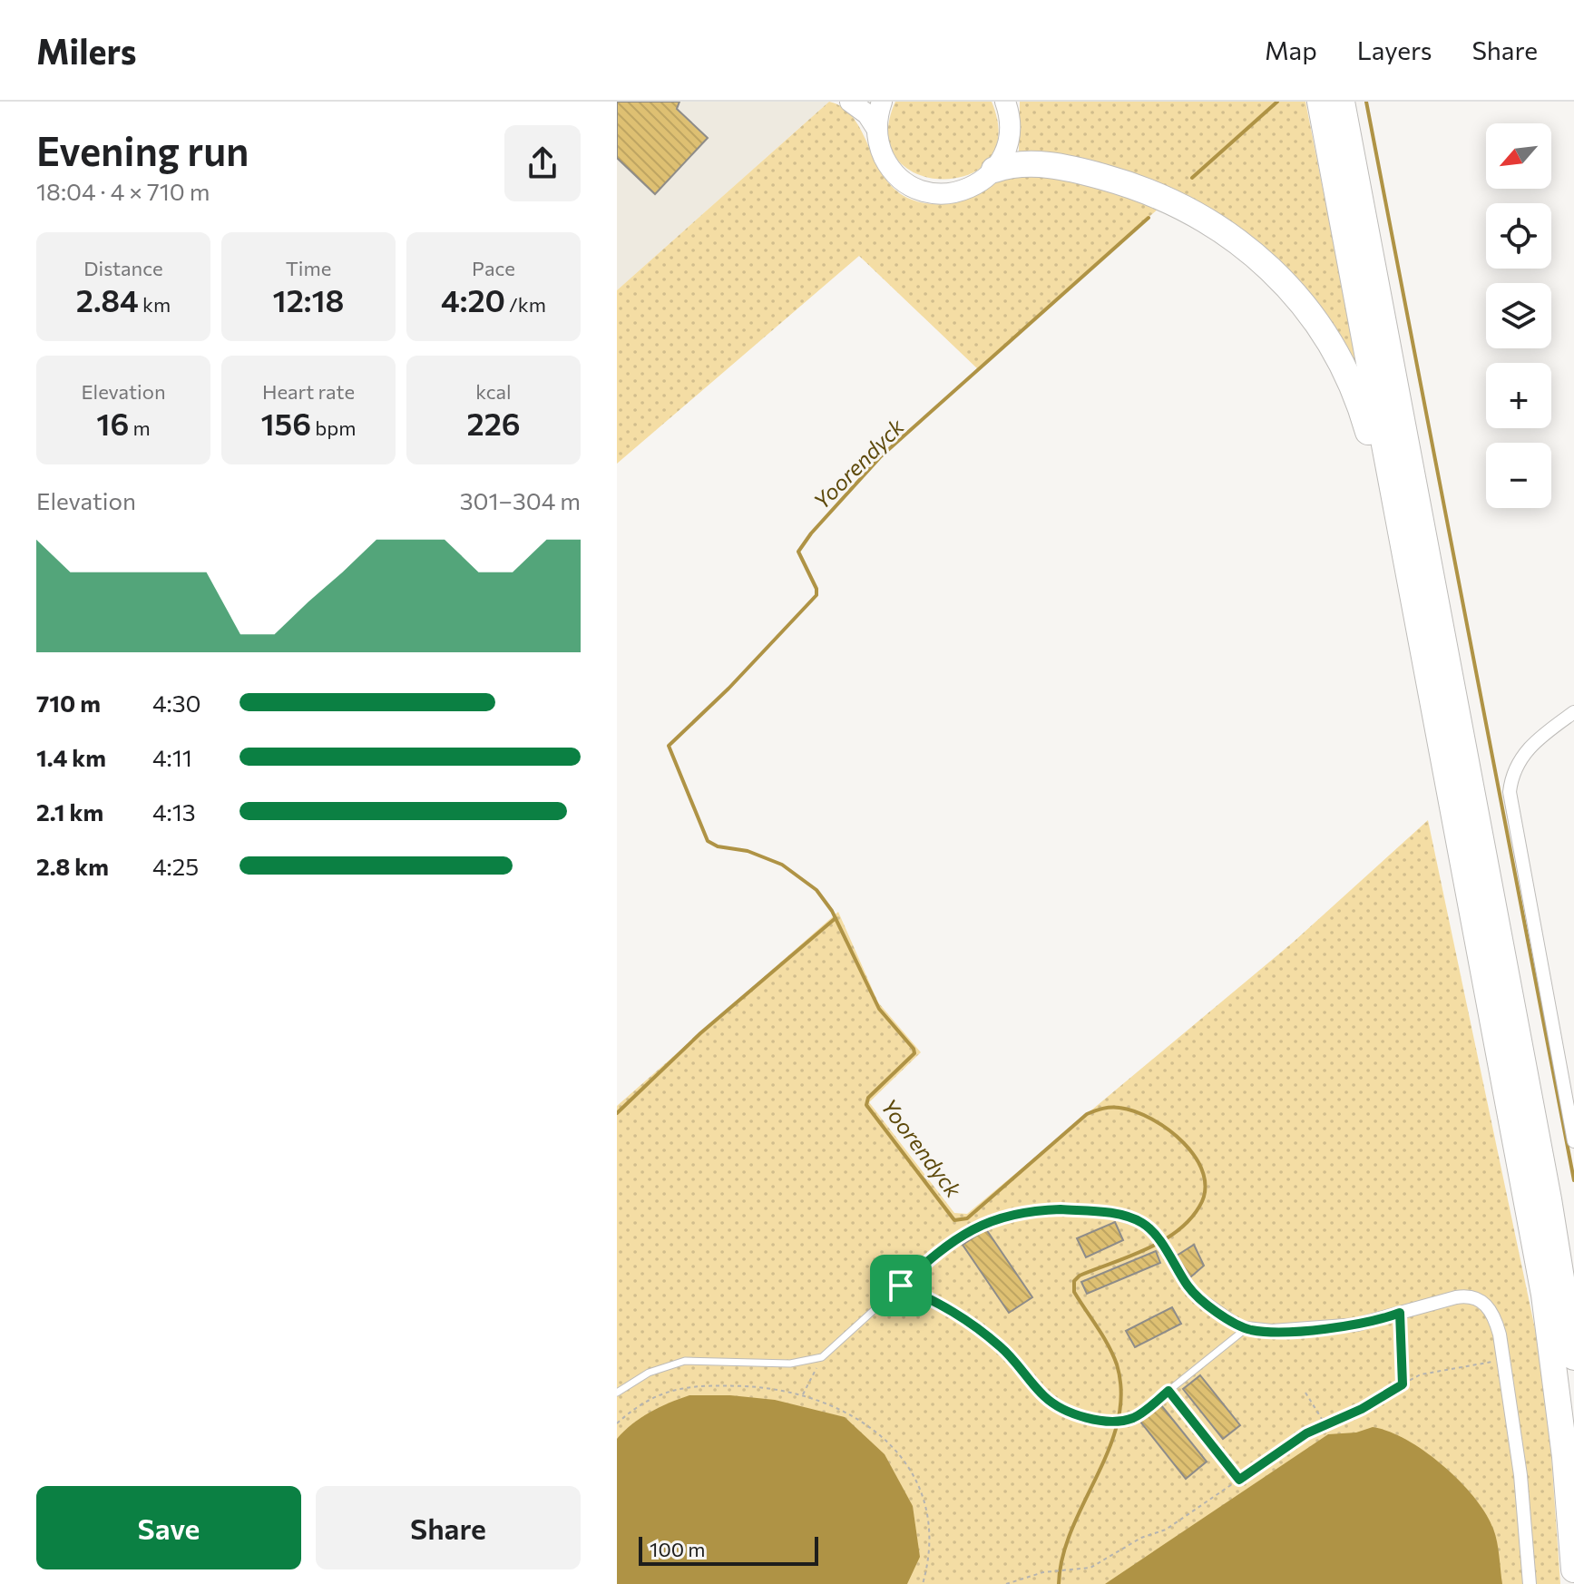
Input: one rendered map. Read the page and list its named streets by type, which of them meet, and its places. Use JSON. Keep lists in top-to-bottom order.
{
  "water": ["Yoorendyck"],
  "scale_bar": "100 m",
  "north": "bottom left",
  "page": {
    "header": "Milers",
    "nav": ["Map", "Layers", "Share"],
    "heading": ["Evening run", "18:04 · 4 × 710 m"],
    "map_buttons": ["+", "−"],
    "stats": [
      ["Distance", "2.84 km"],
      ["Time", "12:18"],
      ["Pace", "4:20 /km"],
      ["Elevation", "16 m"],
      ["Heart rate", "156 bpm"],
      ["kcal", "226"]
    ],
    "chart": ["Elevation", "301–304 m"],
    "list": [
      {
        "name": "710 m",
        "note": "4:30"
      },
      {
        "name": "1.4 km",
        "note": "4:11"
      },
      {
        "name": "2.1 km",
        "note": "4:13"
      },
      {
        "name": "2.8 km",
        "note": "4:25"
      }
    ],
    "buttons": ["Save", "Share"],
    "scale": "100 m"
  }
}
